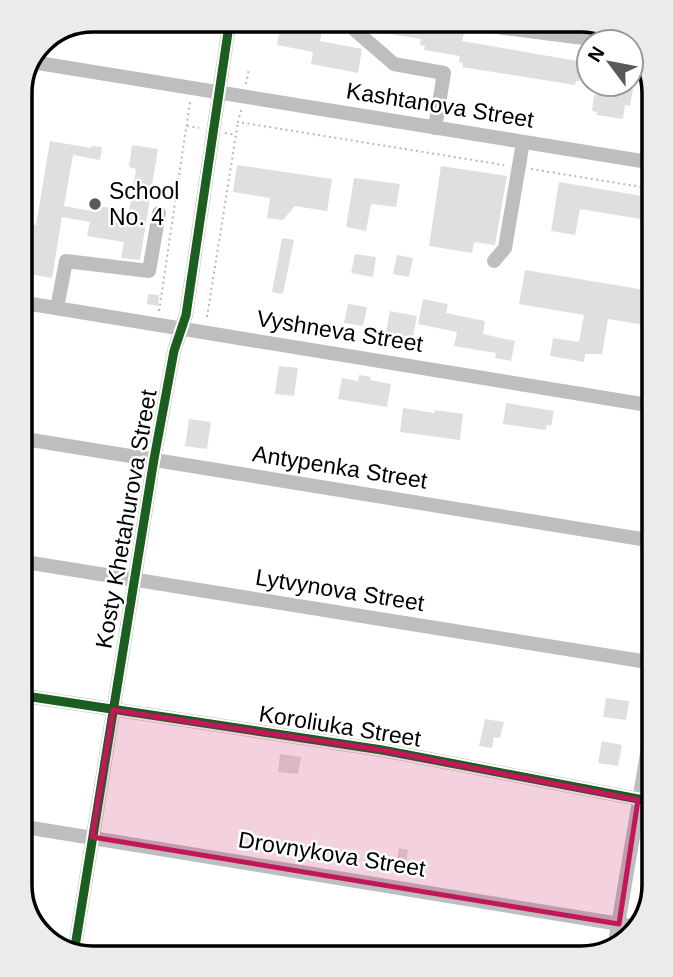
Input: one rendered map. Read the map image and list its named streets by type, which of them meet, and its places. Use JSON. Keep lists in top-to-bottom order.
{
  "streets": {
    "street": [
      "Kashtanova Street",
      "Vyshneva Street",
      "Antypenka Street",
      "Kosty Khetahurova Street",
      "Lytvynova Street",
      "Koroliuka Street",
      "Drovnykova Street"
    ]
  },
  "crossings": [
    ["Kashtanova Street", "Kosty Khetahurova Street"],
    ["Vyshneva Street", "Kosty Khetahurova Street"],
    ["Antypenka Street", "Kosty Khetahurova Street"],
    ["Kosty Khetahurova Street", "Lytvynova Street"],
    ["Kosty Khetahurova Street", "Koroliuka Street"],
    ["Kosty Khetahurova Street", "Drovnykova Street"]
  ],
  "places": ["School No. 4"],
  "north": "top left"
}
